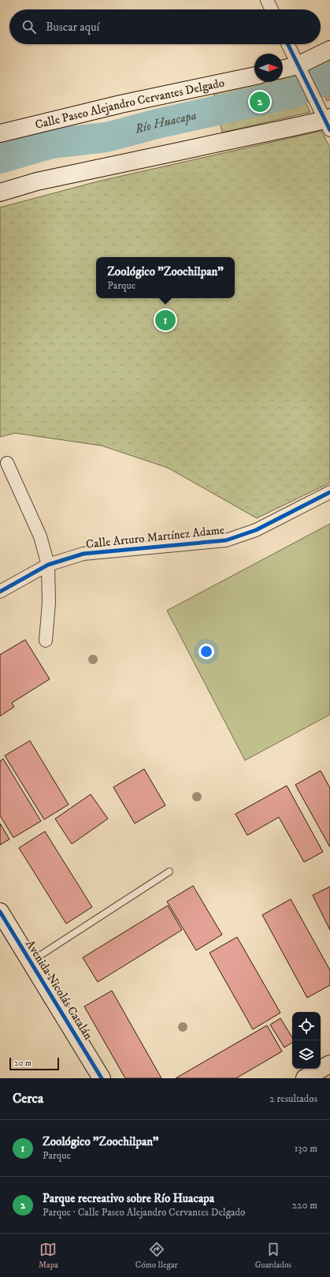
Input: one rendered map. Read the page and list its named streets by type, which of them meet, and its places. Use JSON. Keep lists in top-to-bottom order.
{
  "streets": {
    "main road": ["Calle Paseo Alejandro Cervantes Delgado", "Avenida Nicolás Catalán"],
    "street": ["Calle Arturo Martínez Adame"]
  },
  "water": ["Río Huacapa"],
  "scale_bar": "20 m",
  "north": "right",
  "page": {
    "search": "Buscar aquí",
    "pins": ["2", "1"],
    "popup": ["Zoológico \"Zoochilpan\"", "Parque"],
    "scale": "20 m",
    "heading": ["Cerca", "2 resultados"],
    "list": [
      {
        "mark": "1",
        "name": "Zoológico \"Zoochilpan\"",
        "note": "Parque",
        "value": "130 m"
      },
      {
        "mark": "2",
        "name": "Parque recreativo sobre Río Huacapa",
        "note": "Parque · Calle Paseo Alejandro Cervantes Delgado",
        "value": "220 m"
      }
    ],
    "nav": ["Mapa", "Cómo llegar", "Guardados"]
  }
}
